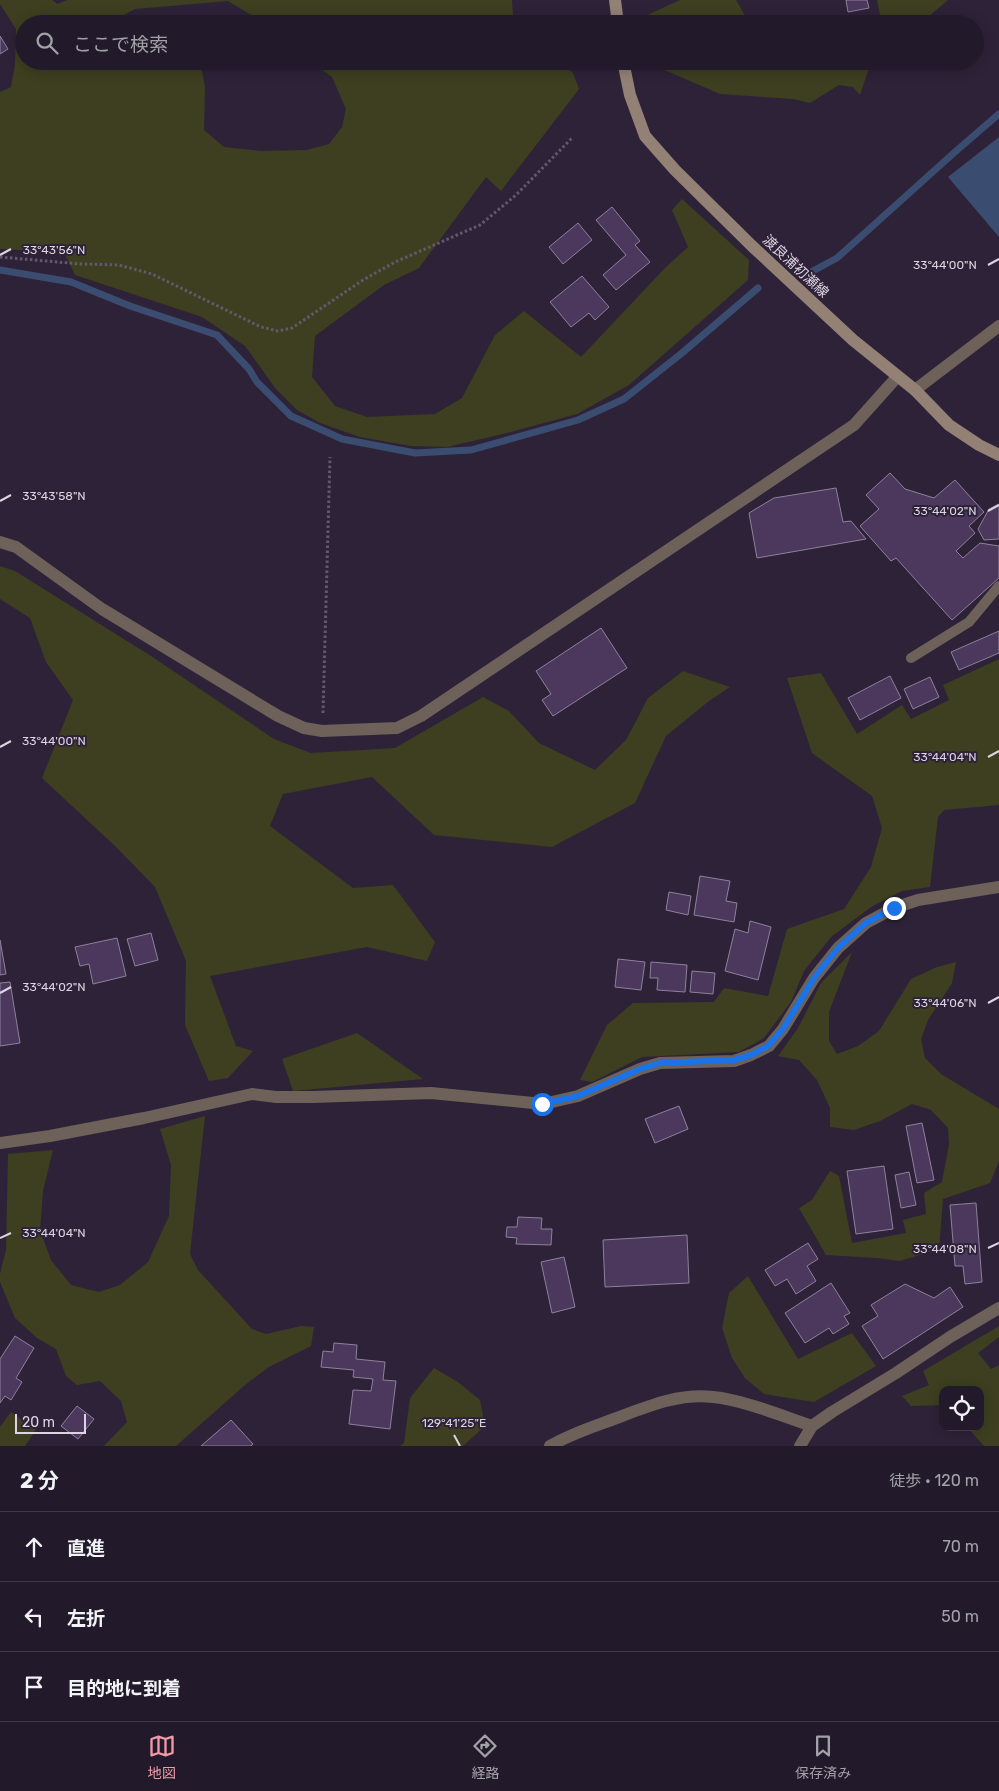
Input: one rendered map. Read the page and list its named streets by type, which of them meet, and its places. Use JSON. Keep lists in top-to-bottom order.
{
  "streets": {
    "main road": ["渡良浦初瀬線"]
  },
  "scale_bar": "20 m",
  "page": {
    "search": "ここで検索",
    "scale": "20 m",
    "heading": ["2 分", "徒歩 · 120 m"],
    "list": [
      ["直進", "70 m"],
      ["左折", "50 m"],
      "目的地に到着"
    ],
    "nav": ["地図", "経路", "保存済み"]
  },
  "coordinates": [
    "33°43'56\"N",
    "33°44'00\"N",
    "33°43'58\"N",
    "33°44'02\"N",
    "33°44'04\"N",
    "33°44'06\"N",
    "33°44'08\"N",
    "129°41'25\"E"
  ]
}
